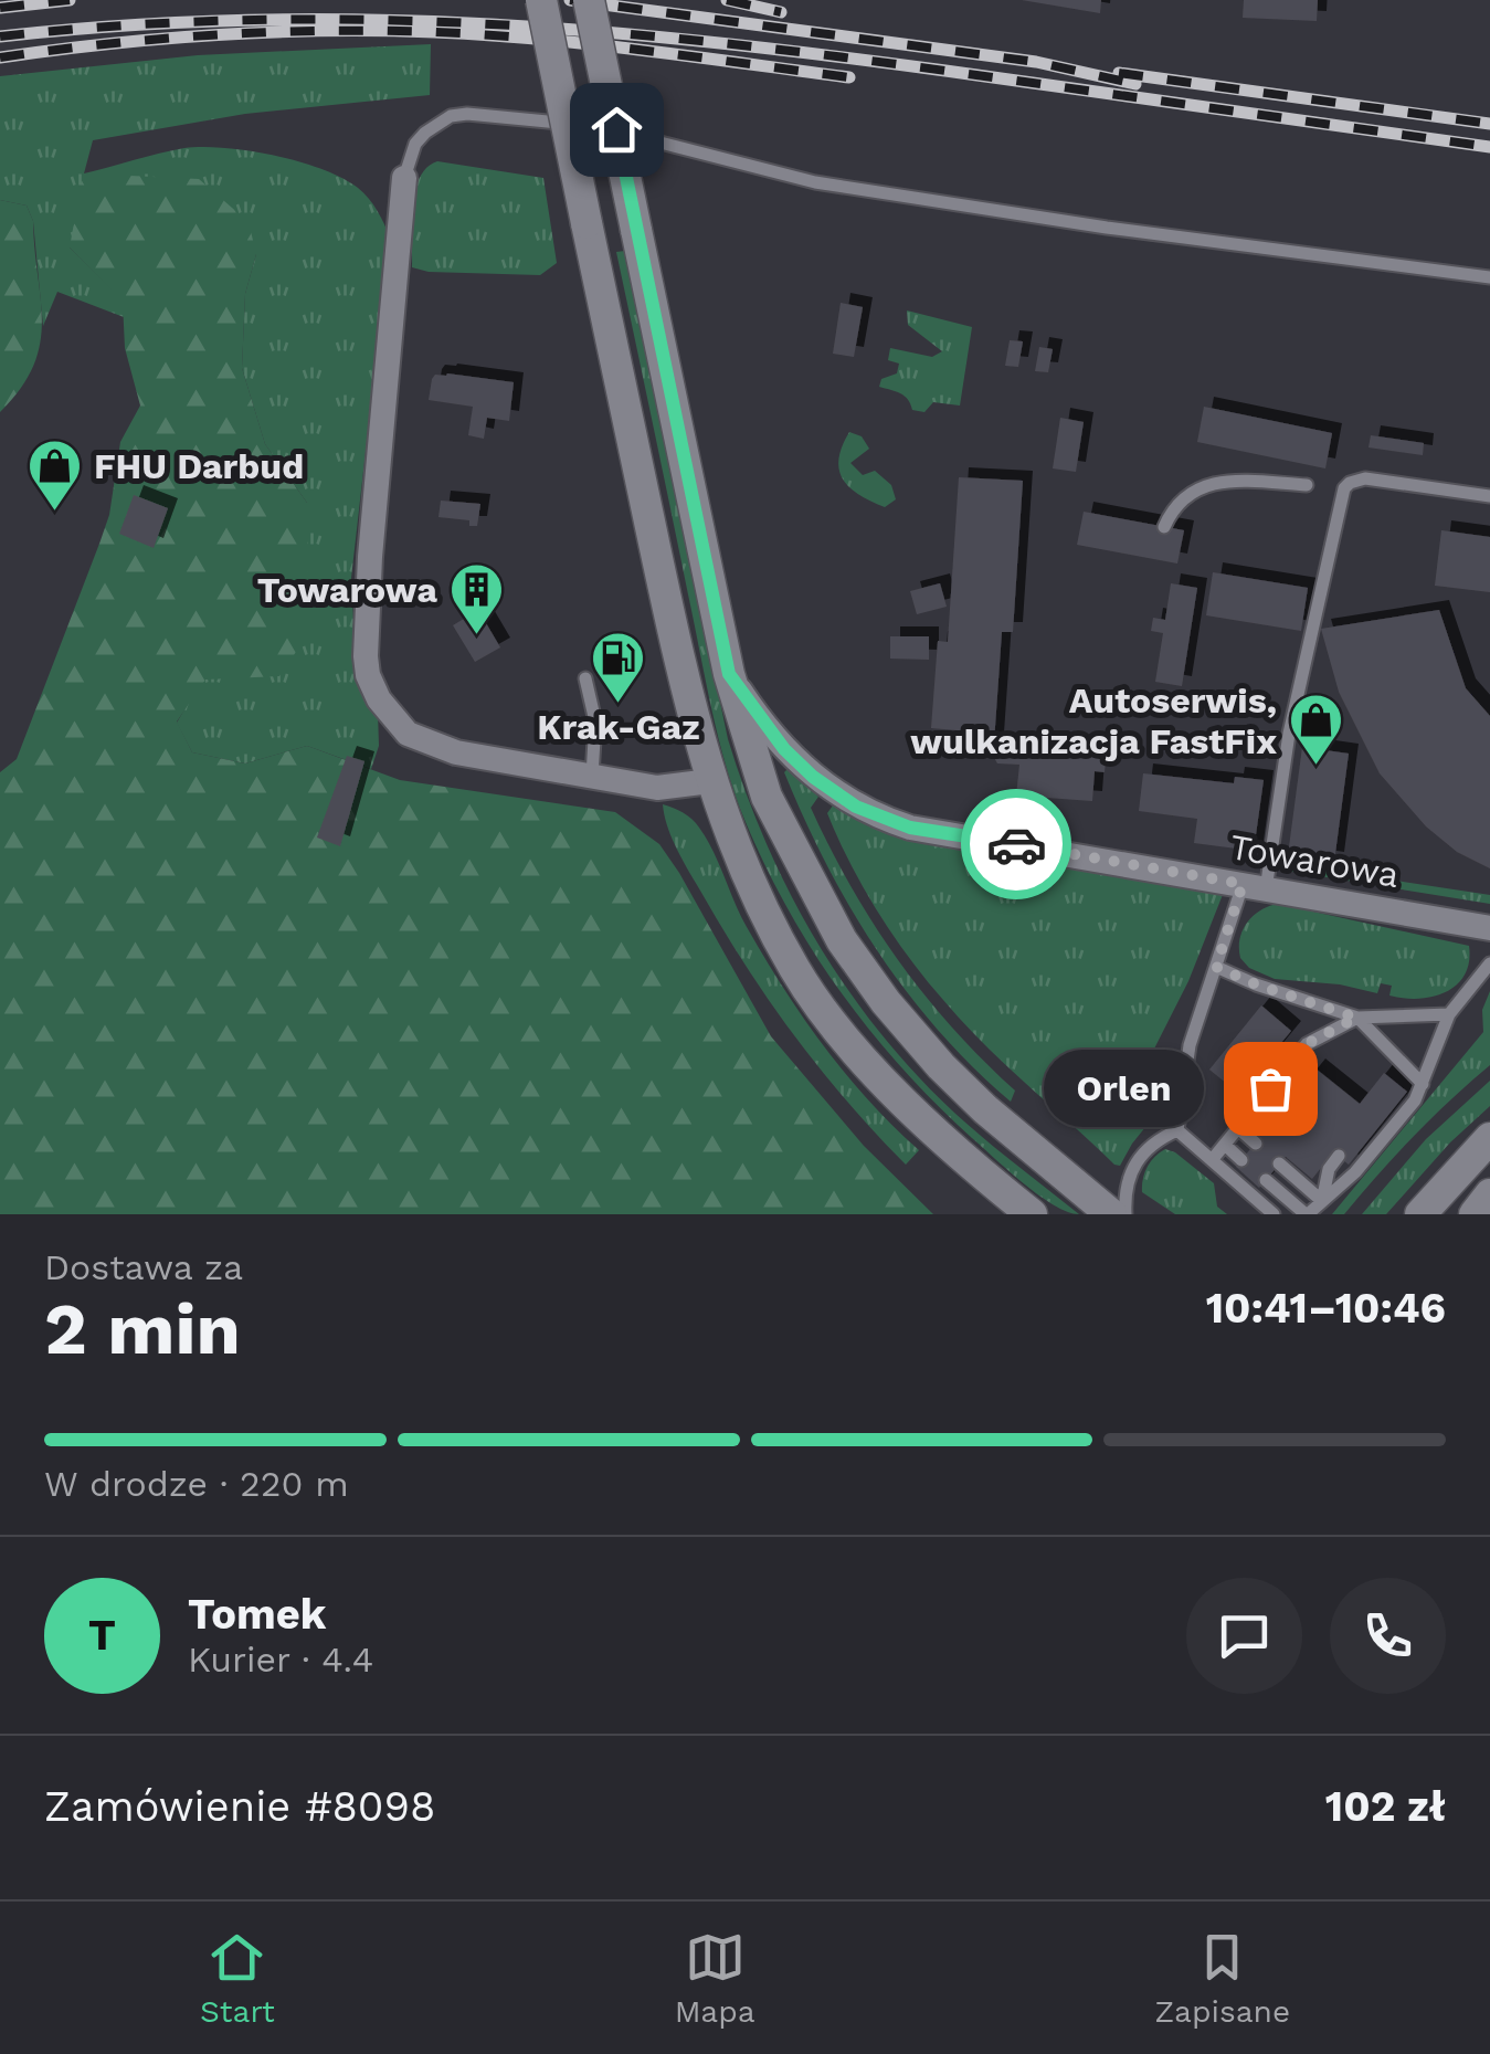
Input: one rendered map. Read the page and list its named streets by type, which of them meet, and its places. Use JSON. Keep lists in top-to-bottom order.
{
  "streets": {
    "street": ["Towarowa"]
  },
  "places": {
    "shop": ["FHU Darbud", "Autoserwis, wulkanizacja FastFix"],
    "building": ["Towarowa"],
    "fuel station": ["Krak-Gaz"],
    "other": ["Orlen"]
  },
  "page": {
    "bubble": "Orlen",
    "heading": ["2 min", "Dostawa za", "10:41–10:46"],
    "panel": [
      "Tomek",
      "Kurier · 4.4",
      "Zamówienie #8098",
      "102 zł"
    ],
    "bar": "W drodze · 220 m",
    "round": "T",
    "tabs": ["Start", "Mapa", "Zapisane"]
  }
}
